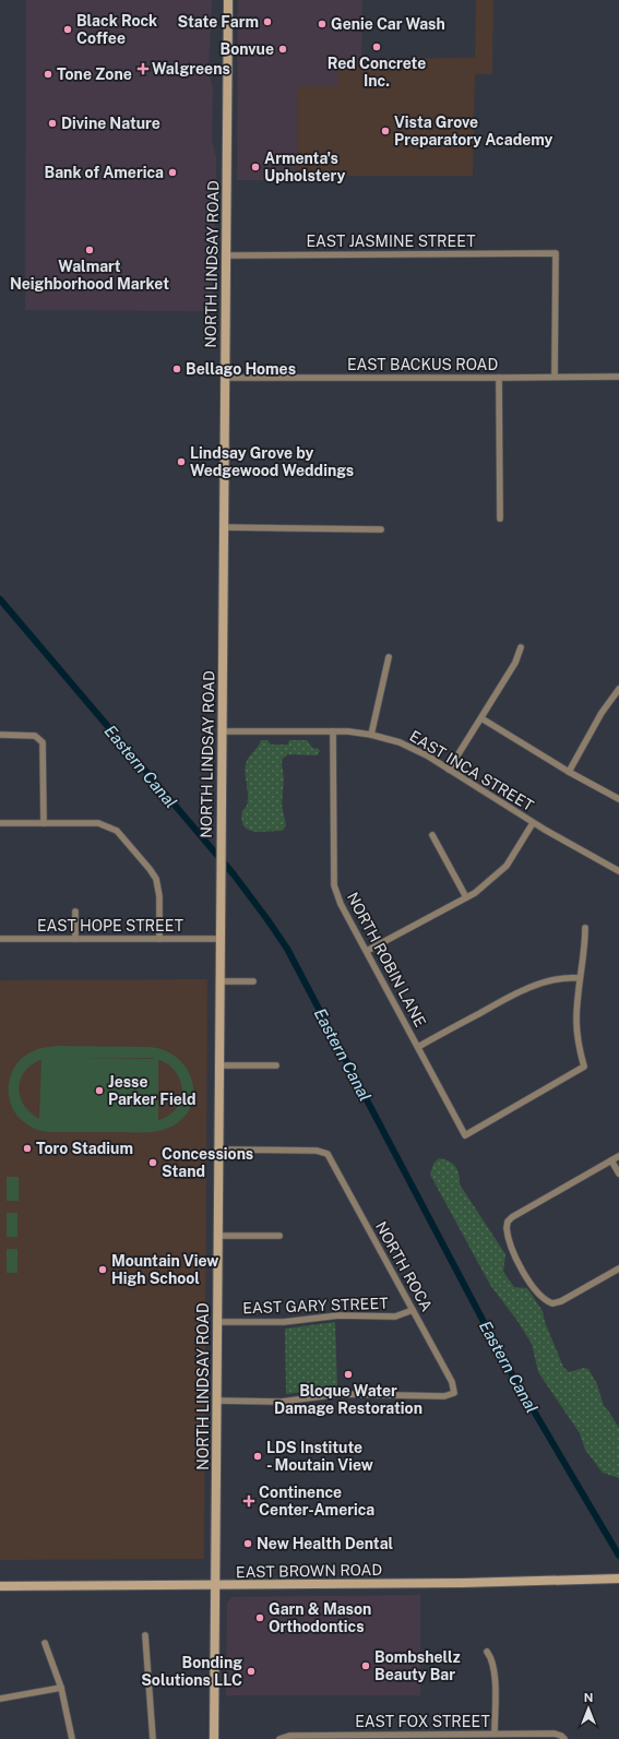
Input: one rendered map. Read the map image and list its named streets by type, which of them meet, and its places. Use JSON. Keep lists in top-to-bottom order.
{
  "streets": {
    "main road": ["NORTH LINDSAY ROAD", "EAST BROWN ROAD"],
    "street": [
      "EAST JASMINE STREET",
      "EAST BACKUS ROAD",
      "EAST INCA STREET",
      "EAST HOPE STREET",
      "NORTH ROBIN LANE",
      "NORTH ROCA",
      "EAST GARY STREET",
      "EAST FOX STREET"
    ]
  },
  "crossings": [
    ["EAST JASMINE STREET", "NORTH LINDSAY ROAD"],
    ["EAST JASMINE STREET", "EAST BACKUS ROAD"],
    ["NORTH LINDSAY ROAD", "EAST BACKUS ROAD"],
    ["NORTH LINDSAY ROAD", "EAST INCA STREET"],
    ["NORTH LINDSAY ROAD", "EAST HOPE STREET"],
    ["NORTH LINDSAY ROAD", "NORTH ROCA"],
    ["NORTH LINDSAY ROAD", "EAST GARY STREET"],
    ["NORTH LINDSAY ROAD", "EAST BROWN ROAD"],
    ["EAST INCA STREET", "NORTH ROBIN LANE"],
    ["NORTH ROCA", "EAST GARY STREET"]
  ],
  "water": ["Eastern Canal"],
  "places": {
    "other": [
      "State Farm",
      "Genie Car Wash",
      "Black Rock Coffee",
      "Red Concrete Inc.",
      "Bonvue",
      "Tone Zone",
      "Divine Nature",
      "Vista Grove Preparatory Academy",
      "Armenta's Upholstery",
      "Bank of America",
      "Walmart Neighborhood Market",
      "Bellago Homes",
      "Lindsay Grove by Wedgewood Weddings",
      "Jesse Parker Field",
      "Toro Stadium",
      "Concessions Stand",
      "Mountain View High School",
      "Bloque Water Damage Restoration",
      "LDS Institute - Moutain View",
      "New Health Dental",
      "Garn & Mason Orthodontics",
      "Bombshellz Beauty Bar",
      "Bonding Solutions LLC"
    ],
    "health": ["Walgreens", "Continence Center-America"]
  },
  "north": "top"
}
